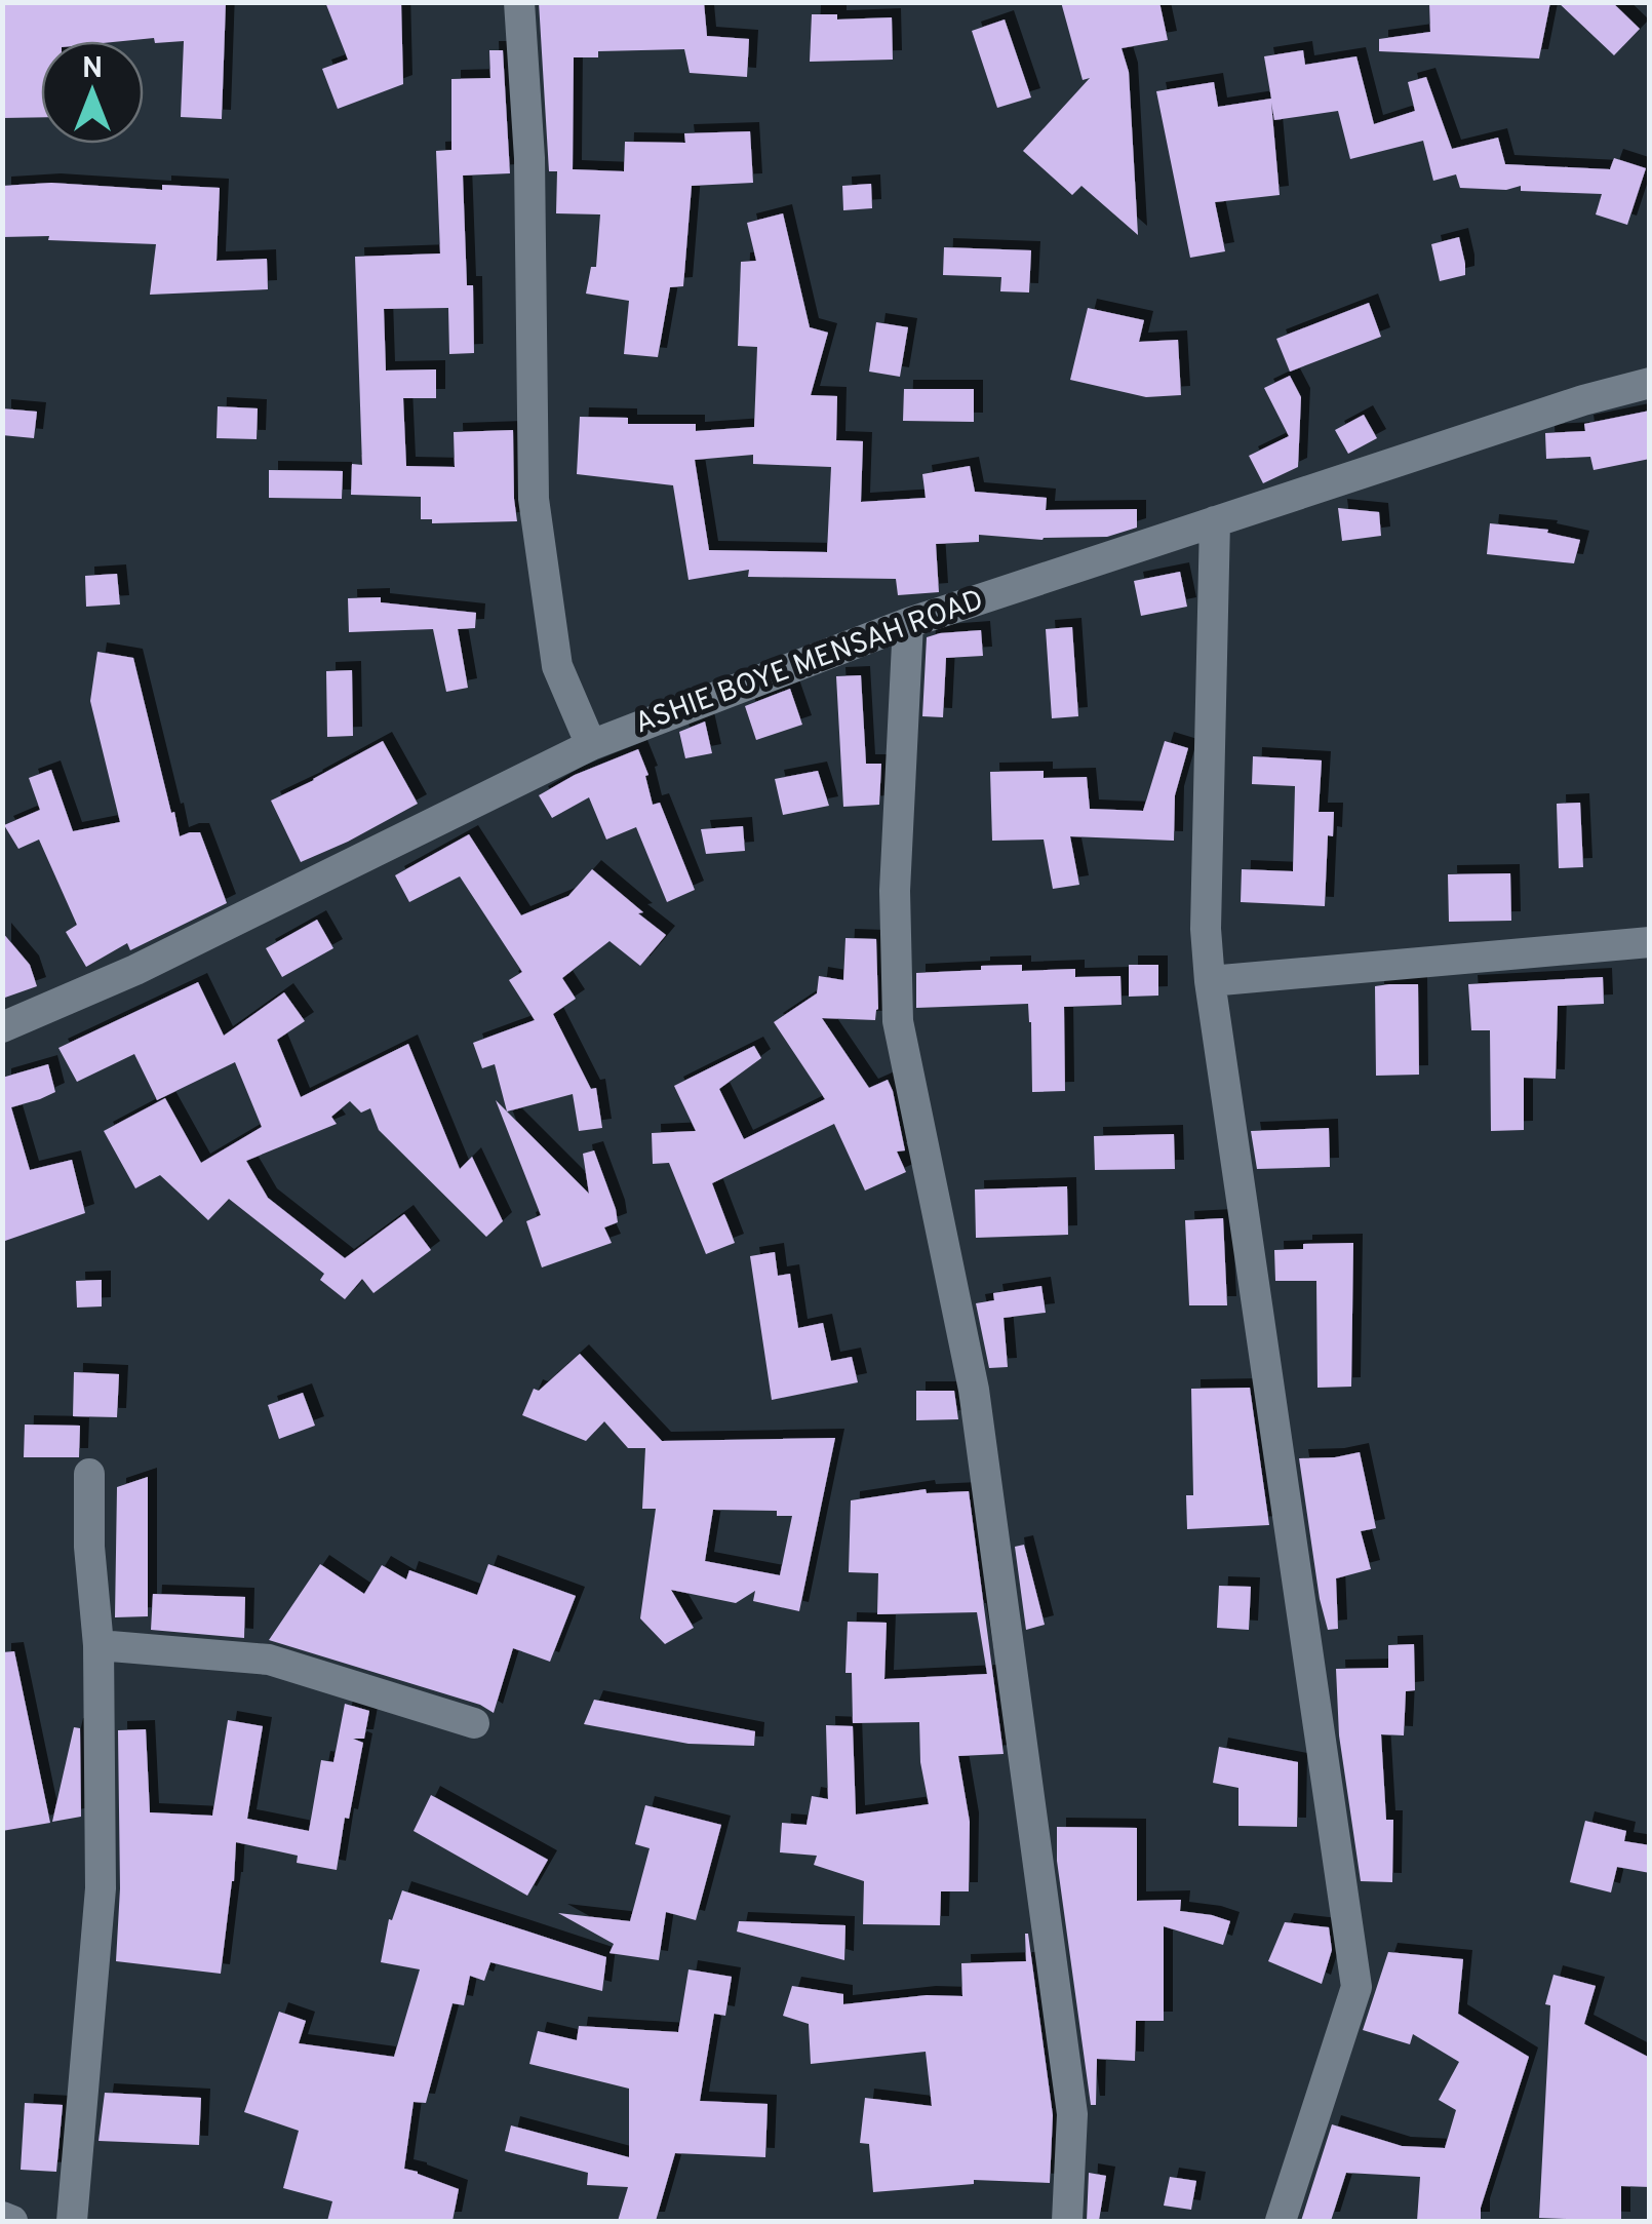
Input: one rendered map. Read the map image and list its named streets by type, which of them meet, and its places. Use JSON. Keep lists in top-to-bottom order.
{
  "streets": {
    "street": ["ASHIE BOYE MENSAH ROAD"]
  },
  "north": "top"
}
